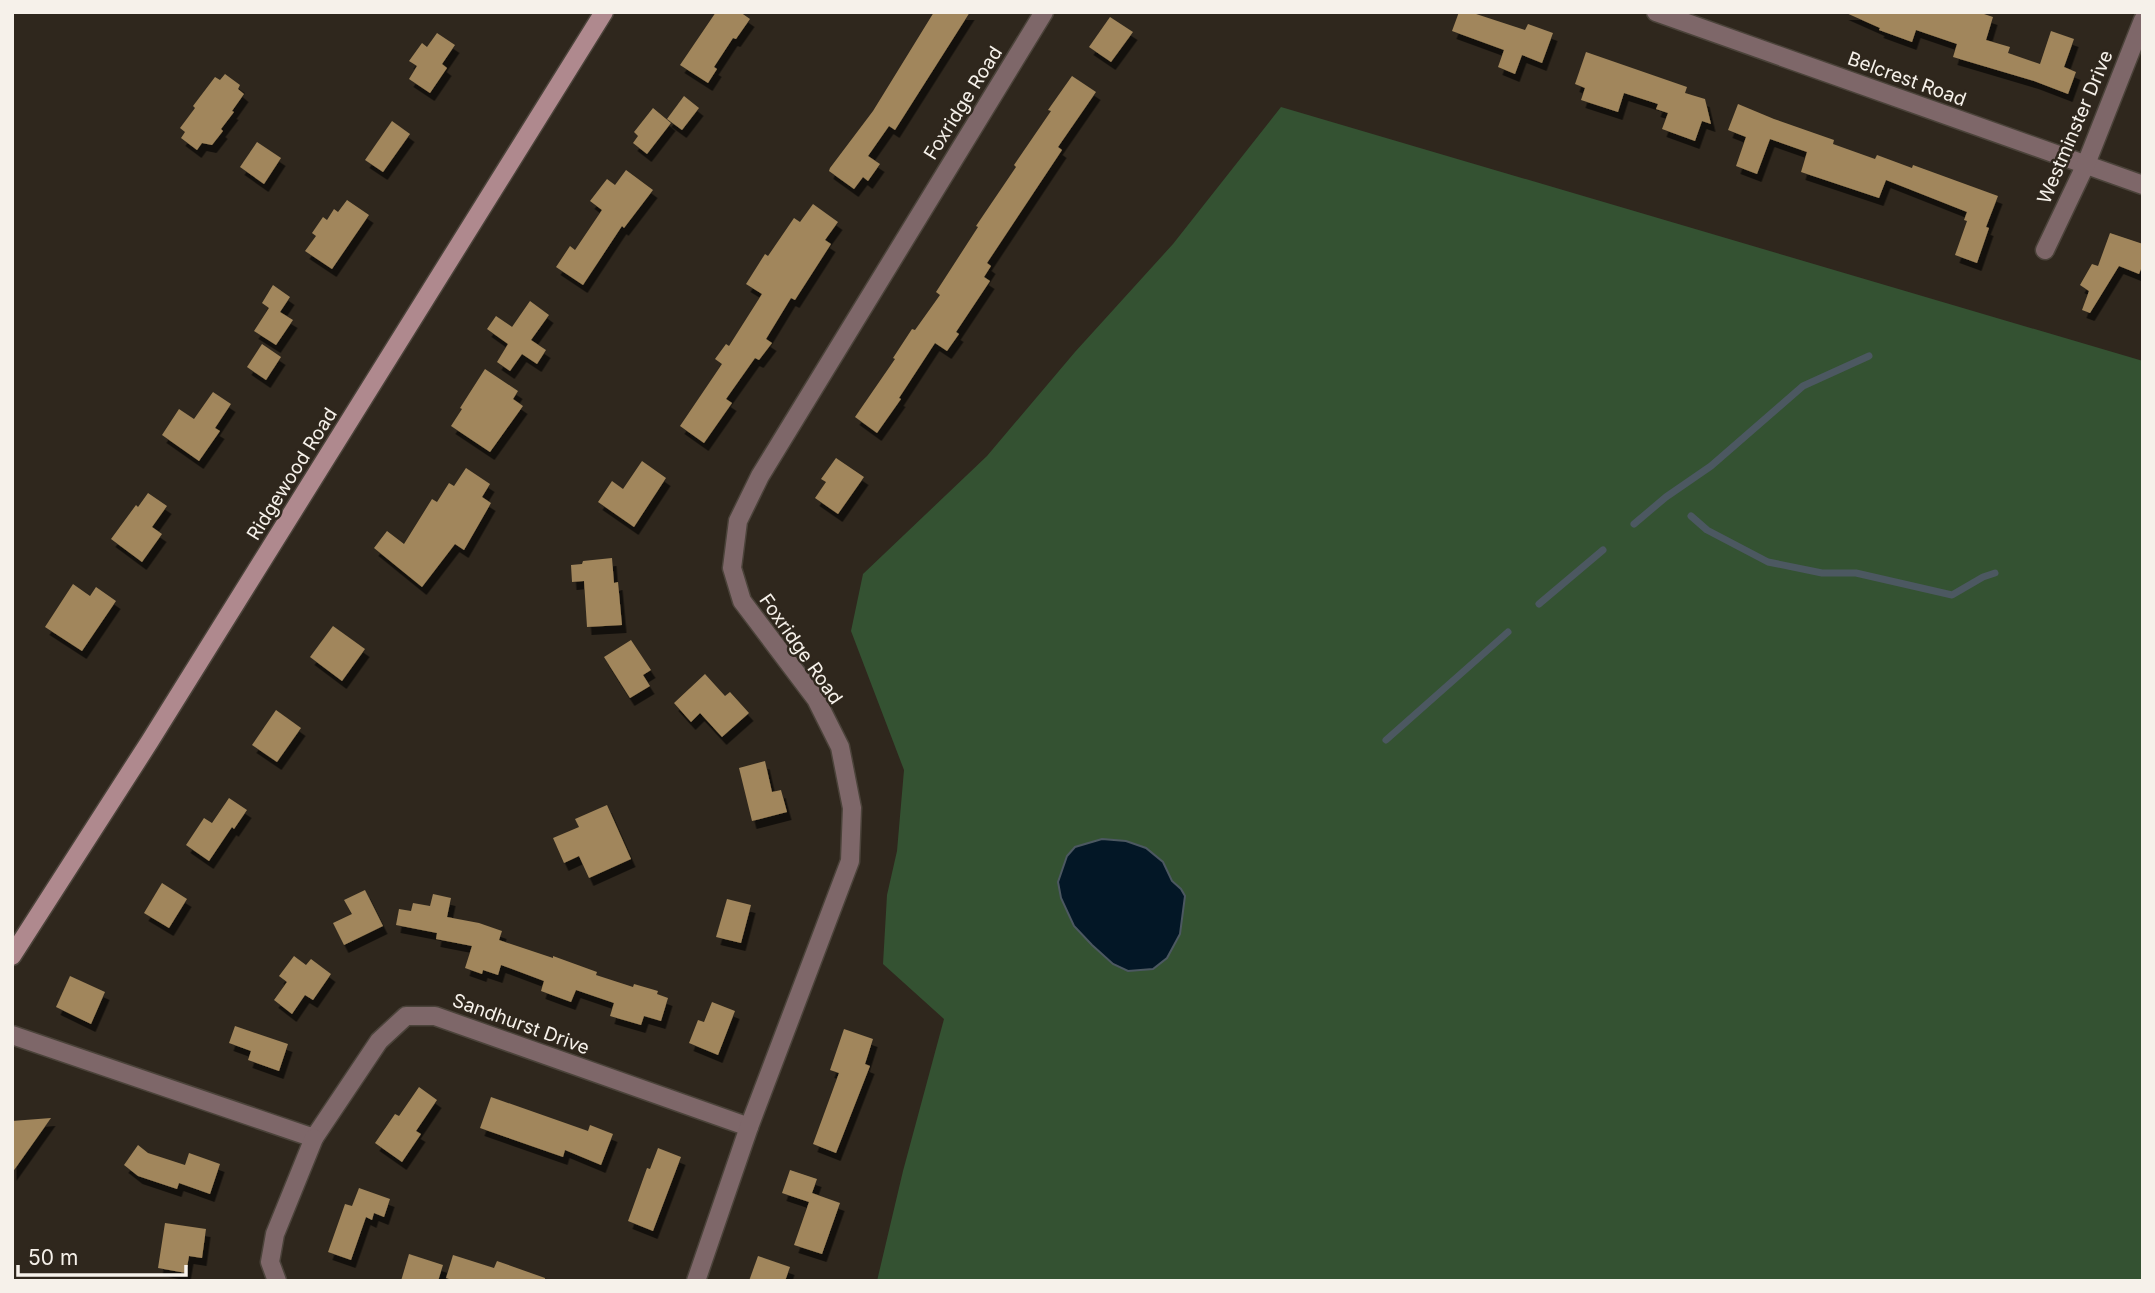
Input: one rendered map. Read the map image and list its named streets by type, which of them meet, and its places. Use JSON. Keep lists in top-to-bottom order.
{
  "streets": {
    "main road": ["Ridgewood Road"],
    "street": [
      "Belcrest Road",
      "Foxridge Road",
      "Westminster Drive",
      "Sandhurst Drive"
    ]
  },
  "crossings": [
    ["Belcrest Road", "Westminster Drive"],
    ["Foxridge Road", "Sandhurst Drive"]
  ],
  "scale_bar": "50 m"
}
